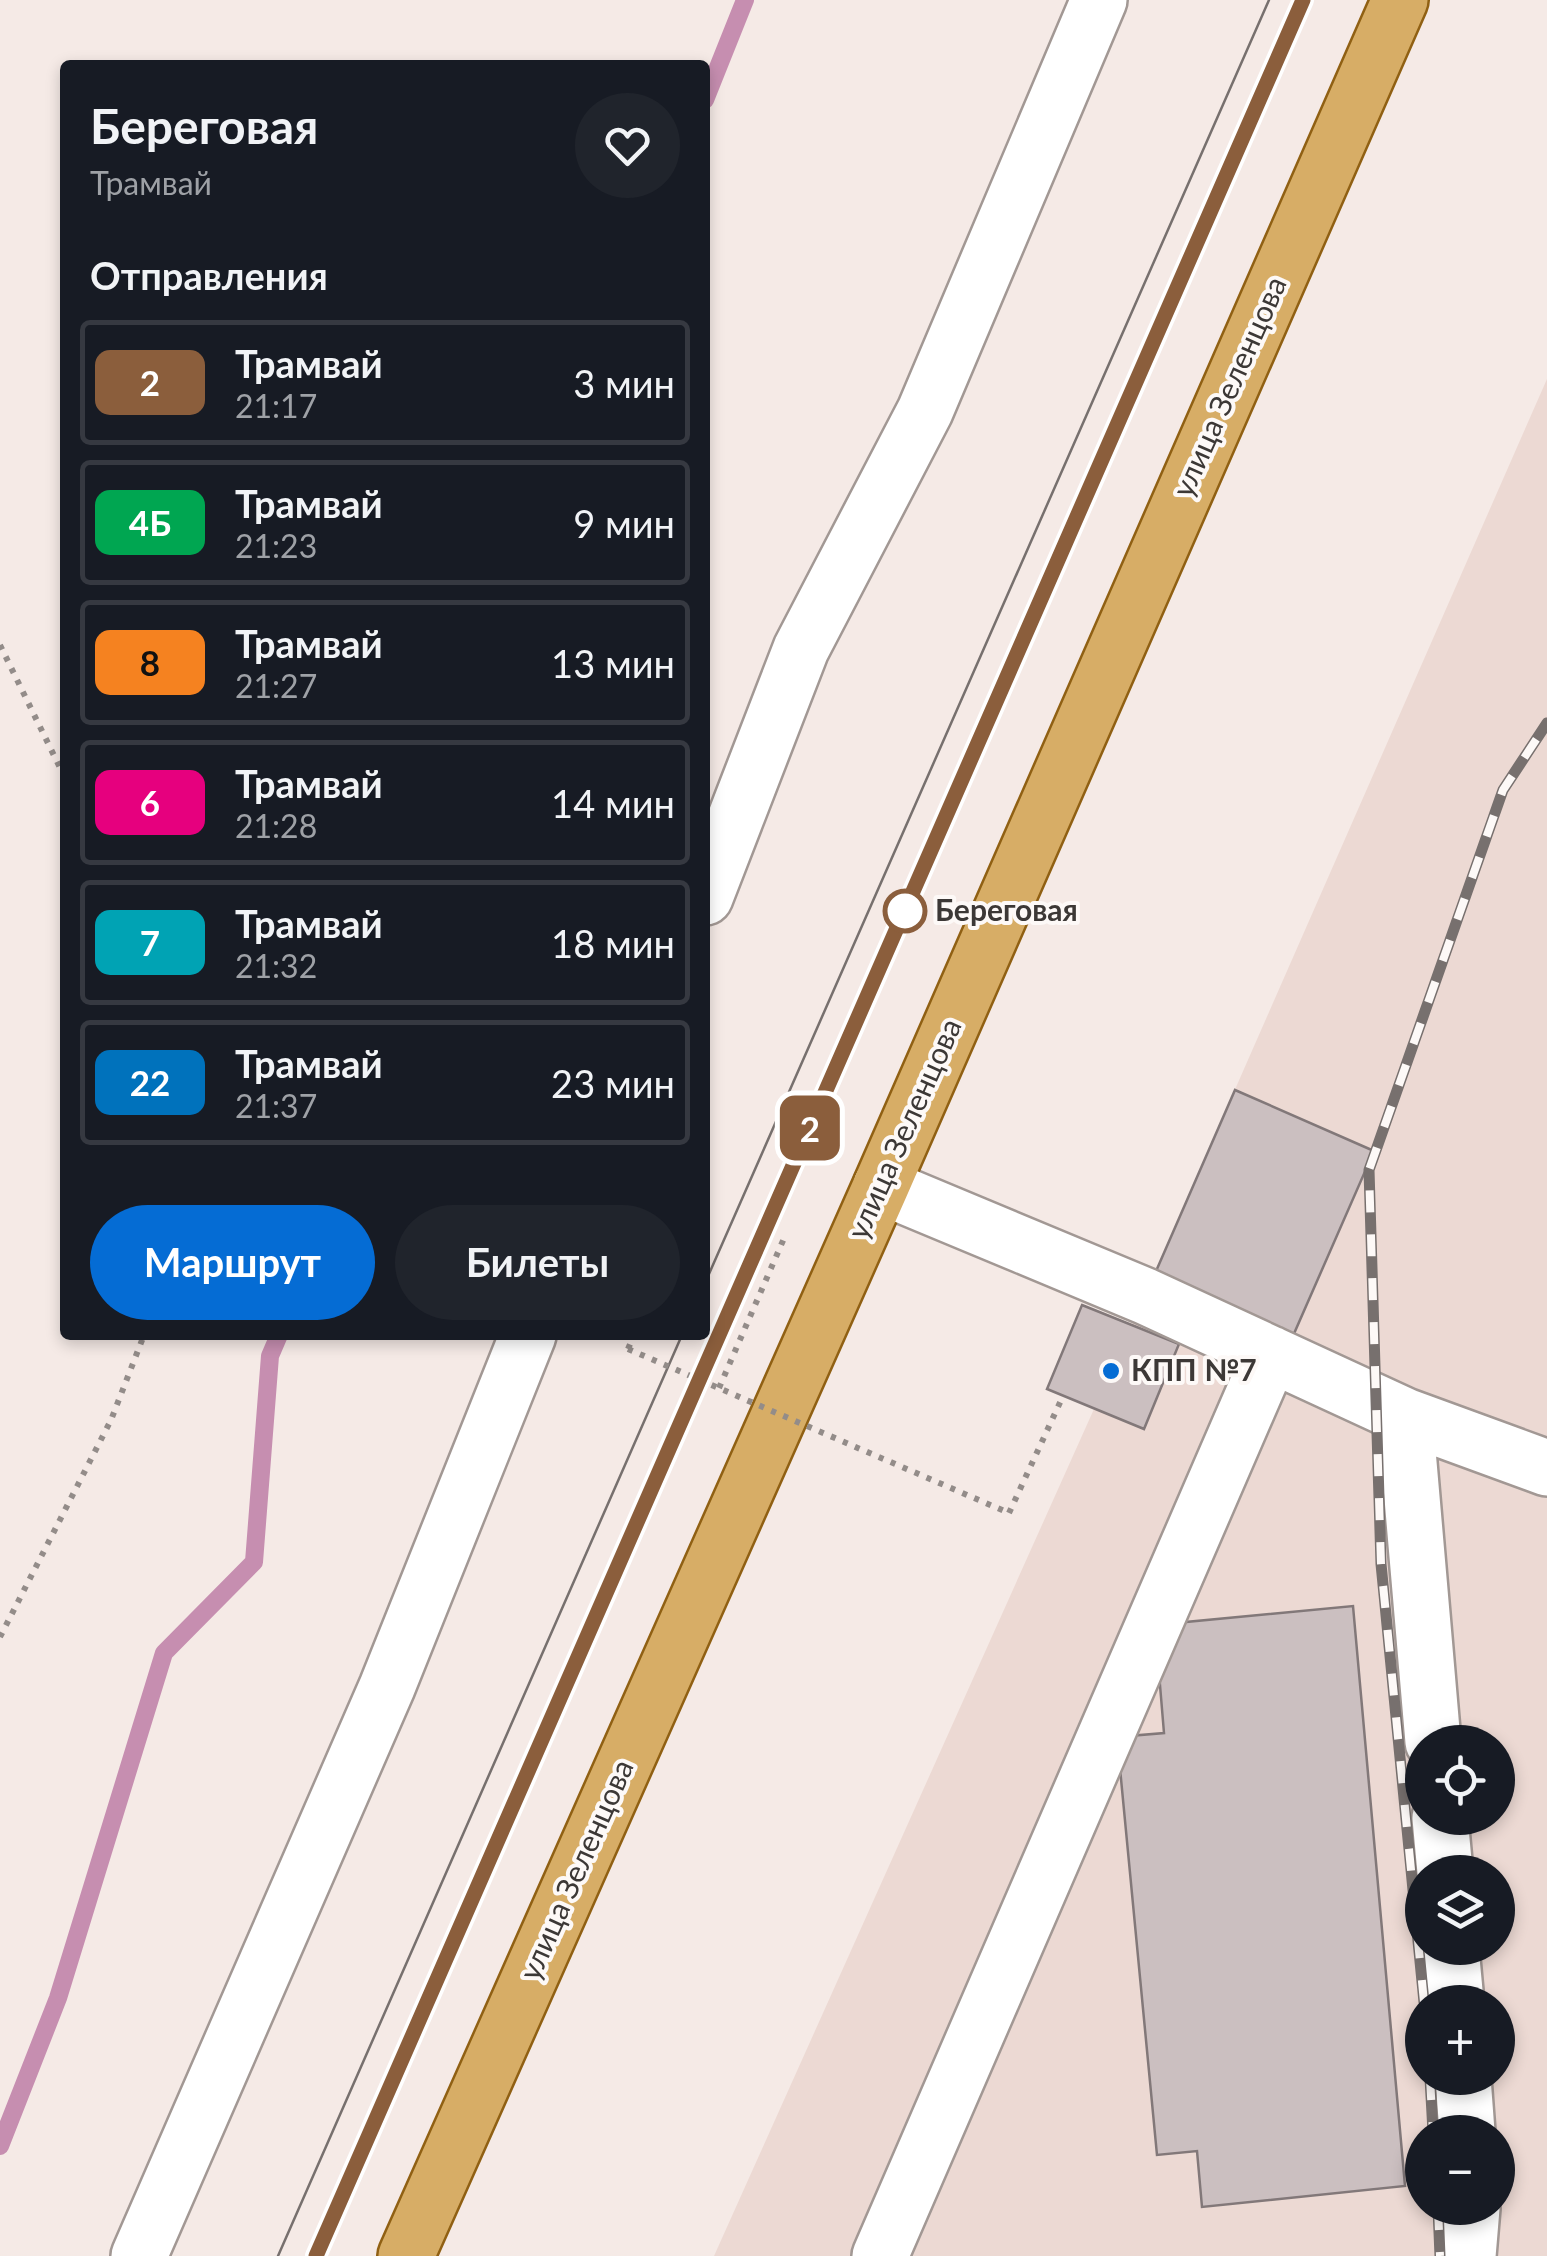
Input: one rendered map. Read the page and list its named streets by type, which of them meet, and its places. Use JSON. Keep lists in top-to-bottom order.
{
  "streets": {
    "main road": ["улица Зеленцова"]
  },
  "places": ["Береговая", "КПП №7"],
  "lines": ["tram line 2"],
  "page": {
    "on_map": "2",
    "heading": [
      ["Береговая", "Трамвай"],
      "Отправления"
    ],
    "list": [
      {
        "mark": "2",
        "name": "Трамвай",
        "note": "21:17",
        "value": "3 мин"
      },
      {
        "mark": "4Б",
        "name": "Трамвай",
        "note": "21:23",
        "value": "9 мин"
      },
      {
        "mark": "8",
        "name": "Трамвай",
        "note": "21:27",
        "value": "13 мин"
      },
      {
        "mark": "6",
        "name": "Трамвай",
        "note": "21:28",
        "value": "14 мин"
      },
      {
        "mark": "7",
        "name": "Трамвай",
        "note": "21:32",
        "value": "18 мин"
      },
      {
        "mark": "22",
        "name": "Трамвай",
        "note": "21:37",
        "value": "23 мин"
      }
    ],
    "buttons": ["Маршрут", "Билеты"],
    "map_buttons": ["+", "−"]
  }
}
